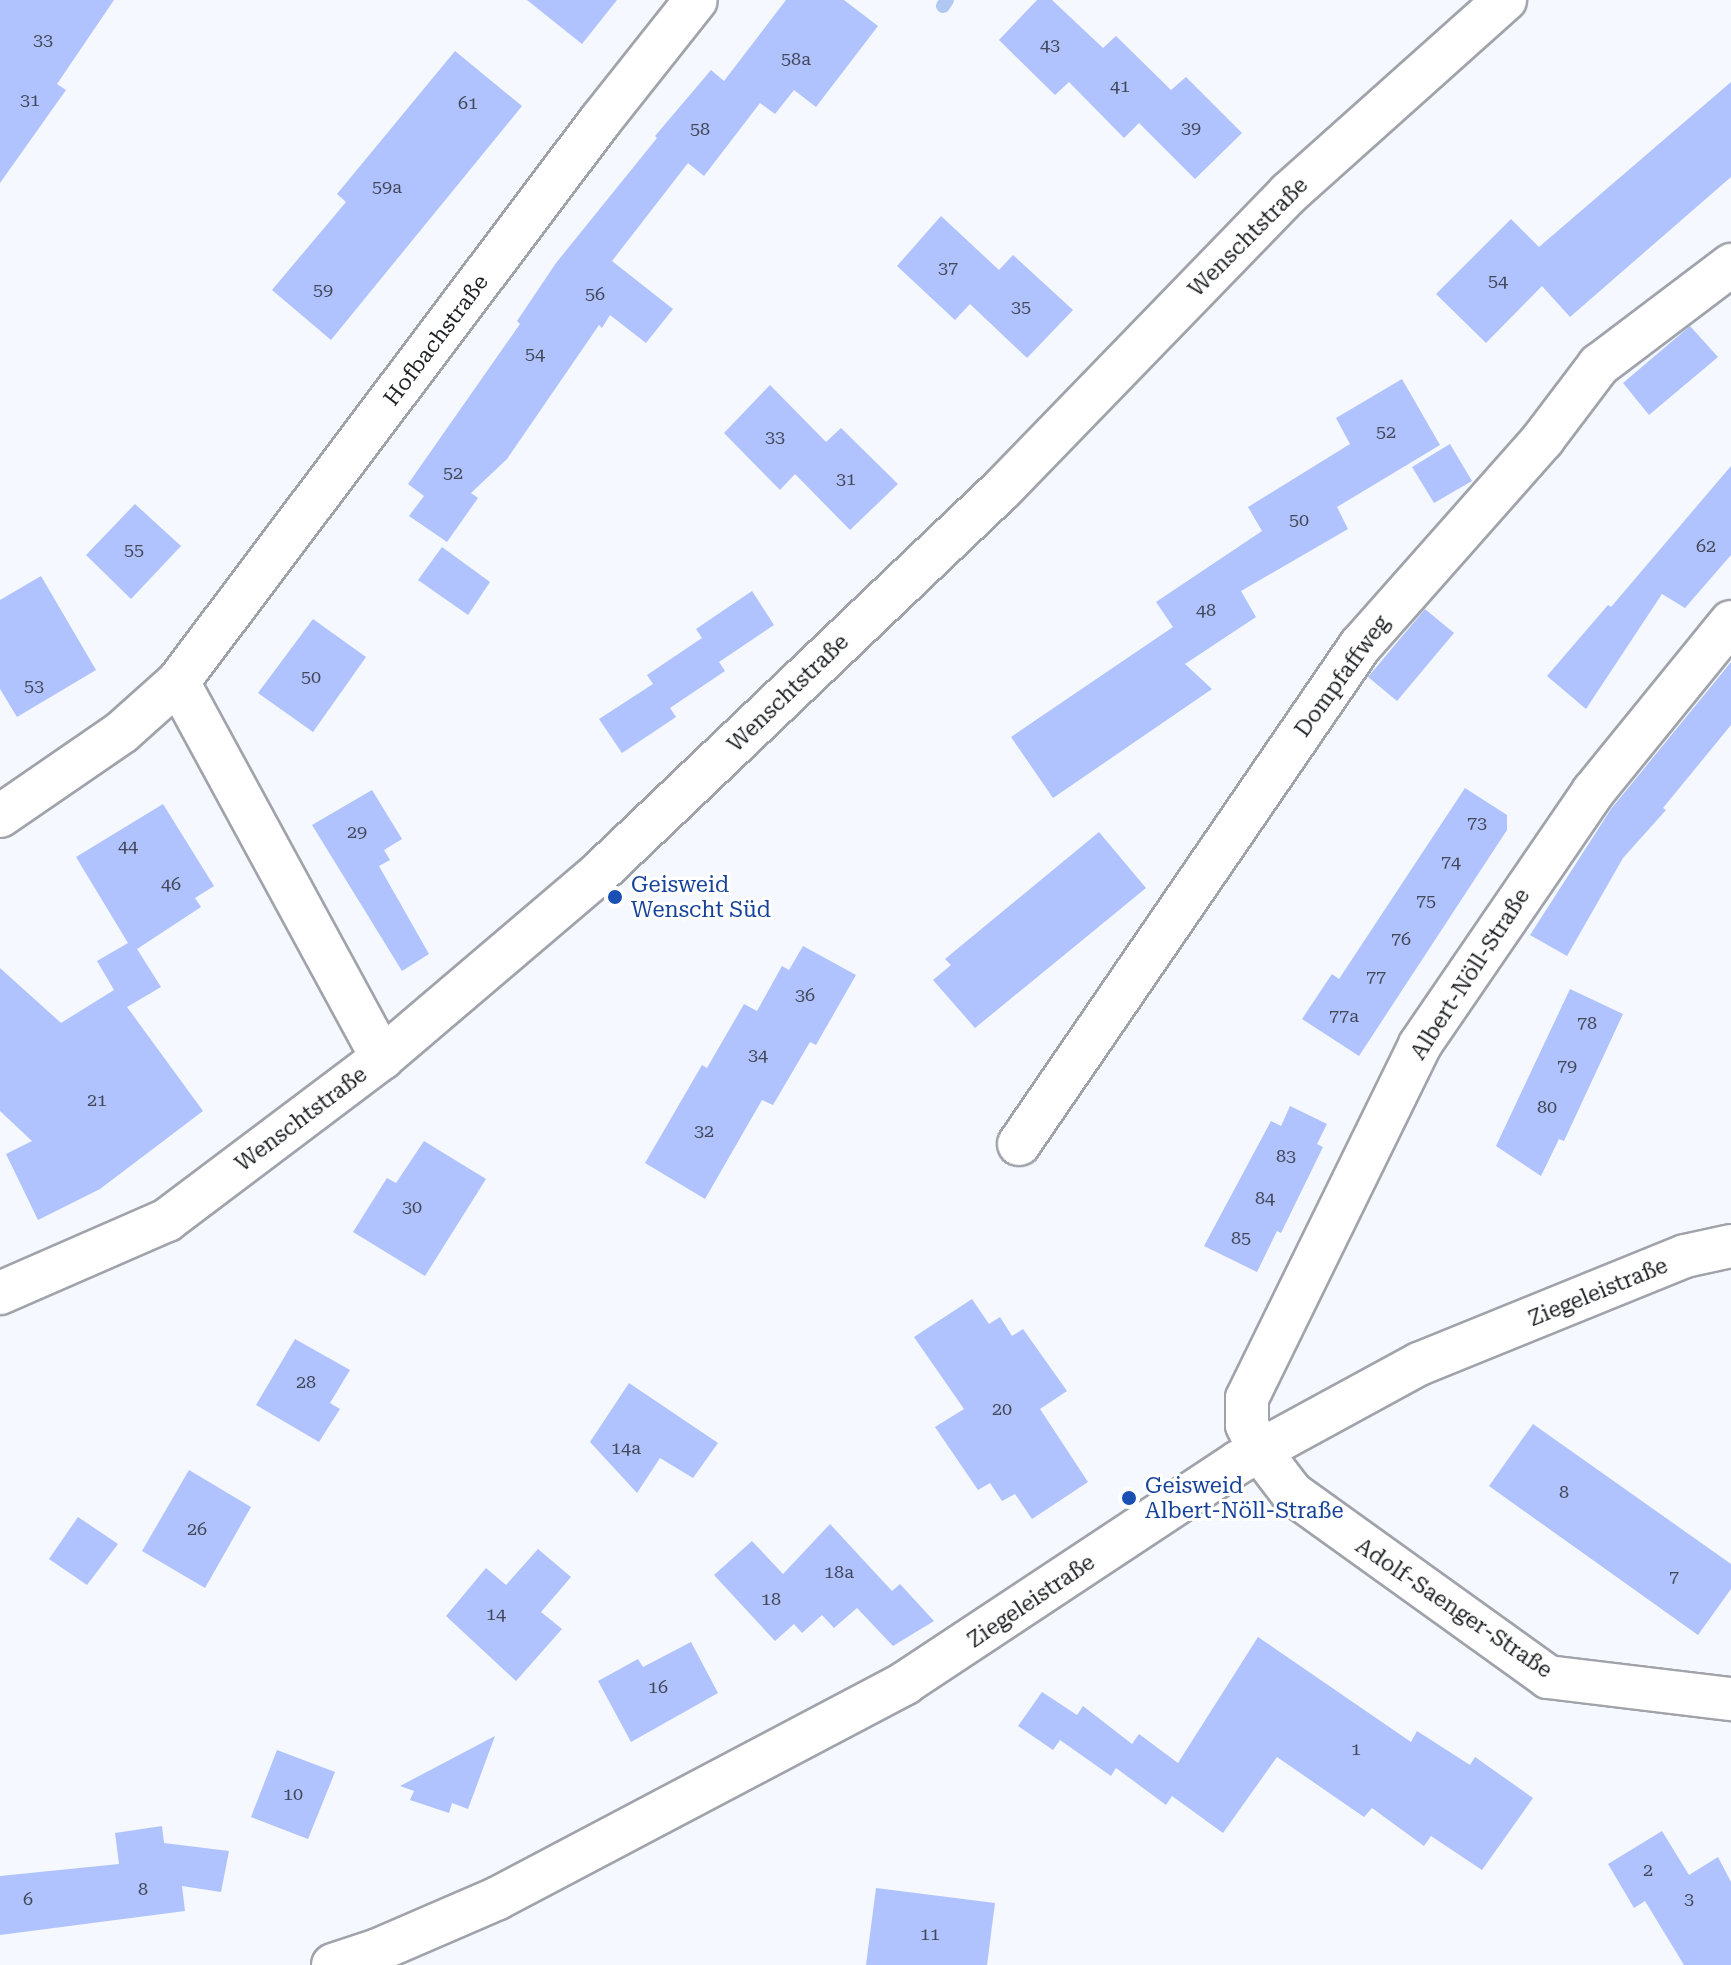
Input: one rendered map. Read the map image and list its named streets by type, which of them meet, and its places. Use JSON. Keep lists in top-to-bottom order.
{
  "streets": {
    "street": [
      "Wenschtstraße",
      "Hofbachstraße",
      "Dompfaffweg",
      "Albert-Nöll-Straße",
      "Ziegeleistraße",
      "Adolf-Saenger-Straße"
    ]
  },
  "crossings": [
    ["Albert-Nöll-Straße", "Ziegeleistraße"],
    ["Albert-Nöll-Straße", "Adolf-Saenger-Straße"],
    ["Ziegeleistraße", "Adolf-Saenger-Straße"]
  ],
  "places": ["Geisweid Wenscht Süd", "Geisweid Albert-Nöll-Straße"],
  "house_numbers": [
    "33",
    "43",
    "58a",
    "41",
    "31",
    "61",
    "39",
    "58",
    "59a",
    "37",
    "54",
    "59",
    "56",
    "35",
    "54",
    "52",
    "33",
    "52",
    "31",
    "50",
    "62",
    "55",
    "48",
    "50",
    "53",
    "73",
    "29",
    "44",
    "74",
    "46",
    "75",
    "76",
    "77",
    "36",
    "77a",
    "78",
    "34",
    "79",
    "21",
    "80",
    "32",
    "83",
    "84",
    "30",
    "85",
    "28",
    "20",
    "14a",
    "8",
    "26",
    "18a",
    "7",
    "18",
    "14",
    "16",
    "1",
    "10",
    "2",
    "8",
    "6",
    "3",
    "11"
  ]
}
